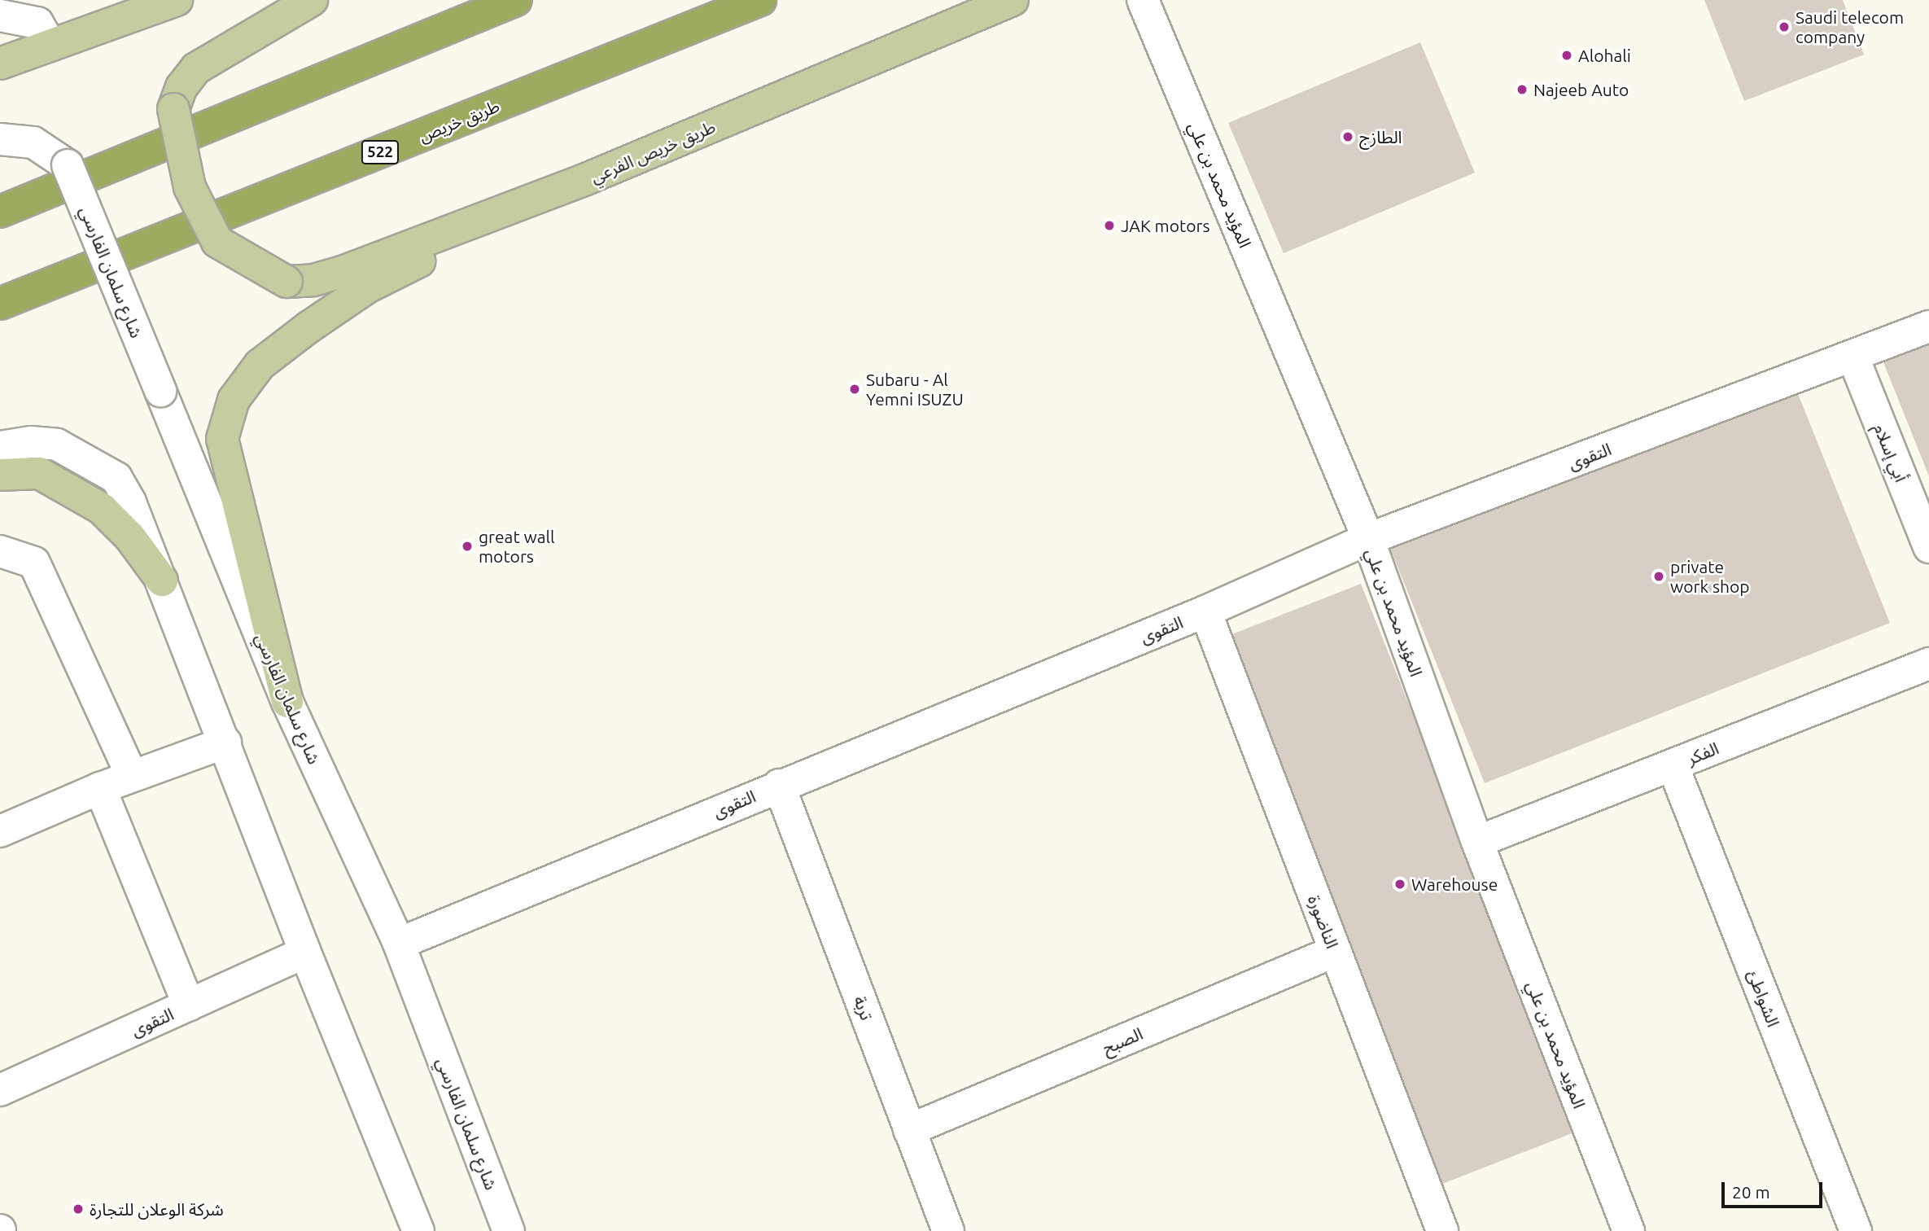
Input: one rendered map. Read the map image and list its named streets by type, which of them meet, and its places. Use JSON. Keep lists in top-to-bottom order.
{
  "streets": {
    "highway": ["طريق خريص", "522"],
    "main road": ["طريق خريص الفرعي"],
    "street": [
      "المؤيد محمد بن علي",
      "شارع سلمان الفارسي",
      "أبي إسلام",
      "التقوى",
      "الفكر",
      "الناضورة",
      "الشواطئ",
      "تربة",
      "الصبح"
    ]
  },
  "crossings": [
    ["المؤيد محمد بن علي", "التقوى"],
    ["المؤيد محمد بن علي", "الفكر"],
    ["شارع سلمان الفارسي", "التقوى"],
    ["أبي إسلام", "التقوى"],
    ["التقوى", "الناضورة"],
    ["التقوى", "تربة"],
    ["الفكر", "الشواطئ"],
    ["الناضورة", "الصبح"],
    ["تربة", "الصبح"]
  ],
  "places": [
    "Saudi telecom company",
    "Alohali",
    "Najeeb Auto",
    "الطازج",
    "JAK motors",
    "Subaru - Al Yemni ISUZU",
    "great wall motors",
    "private work shop",
    "Warehouse",
    "شركة الوعلان للتجارة"
  ],
  "scale_bar": "20 m"
}
